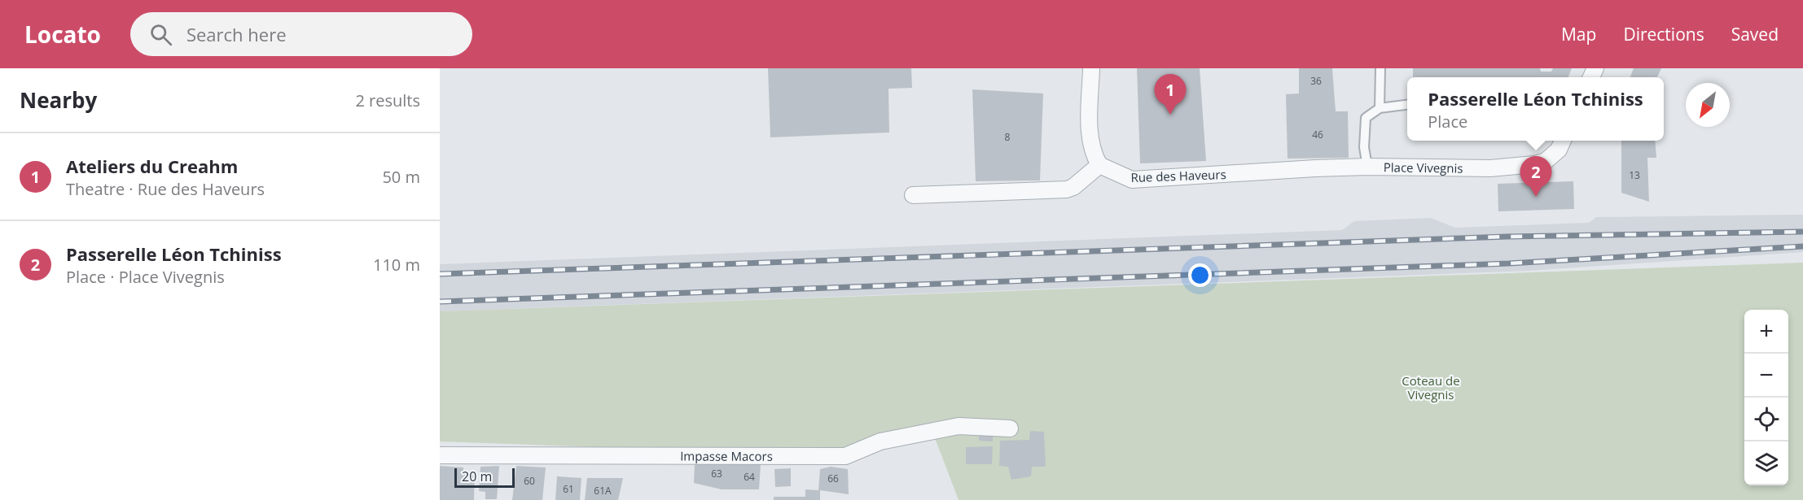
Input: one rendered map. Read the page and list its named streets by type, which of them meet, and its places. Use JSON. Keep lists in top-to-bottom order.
{
  "streets": {
    "street": ["Place Vivegnis", "Rue des Haveurs", "Impasse Macors"]
  },
  "crossings": [
    ["Place Vivegnis", "Rue des Haveurs"]
  ],
  "parks": ["Coteau de Vivegnis"],
  "house_numbers": [
    "36",
    "46",
    "8",
    "13",
    "63",
    "64",
    "66",
    "60",
    "61",
    "61A"
  ],
  "scale_bar": "20 m",
  "north": "bottom left",
  "page": {
    "header": "Locato",
    "search": "Search here",
    "nav": ["Map", "Directions", "Saved"],
    "heading": ["Nearby", "2 results"],
    "pins": ["1", "2"],
    "popup": ["Passerelle Léon Tchiniss", "Place"],
    "list": [
      {
        "mark": "1",
        "name": "Ateliers du Creahm",
        "note": "Theatre · Rue des Haveurs",
        "value": "50 m"
      },
      {
        "mark": "2",
        "name": "Passerelle Léon Tchiniss",
        "note": "Place · Place Vivegnis",
        "value": "110 m"
      }
    ],
    "map_buttons": ["+", "−"],
    "scale": "20 m"
  }
}
